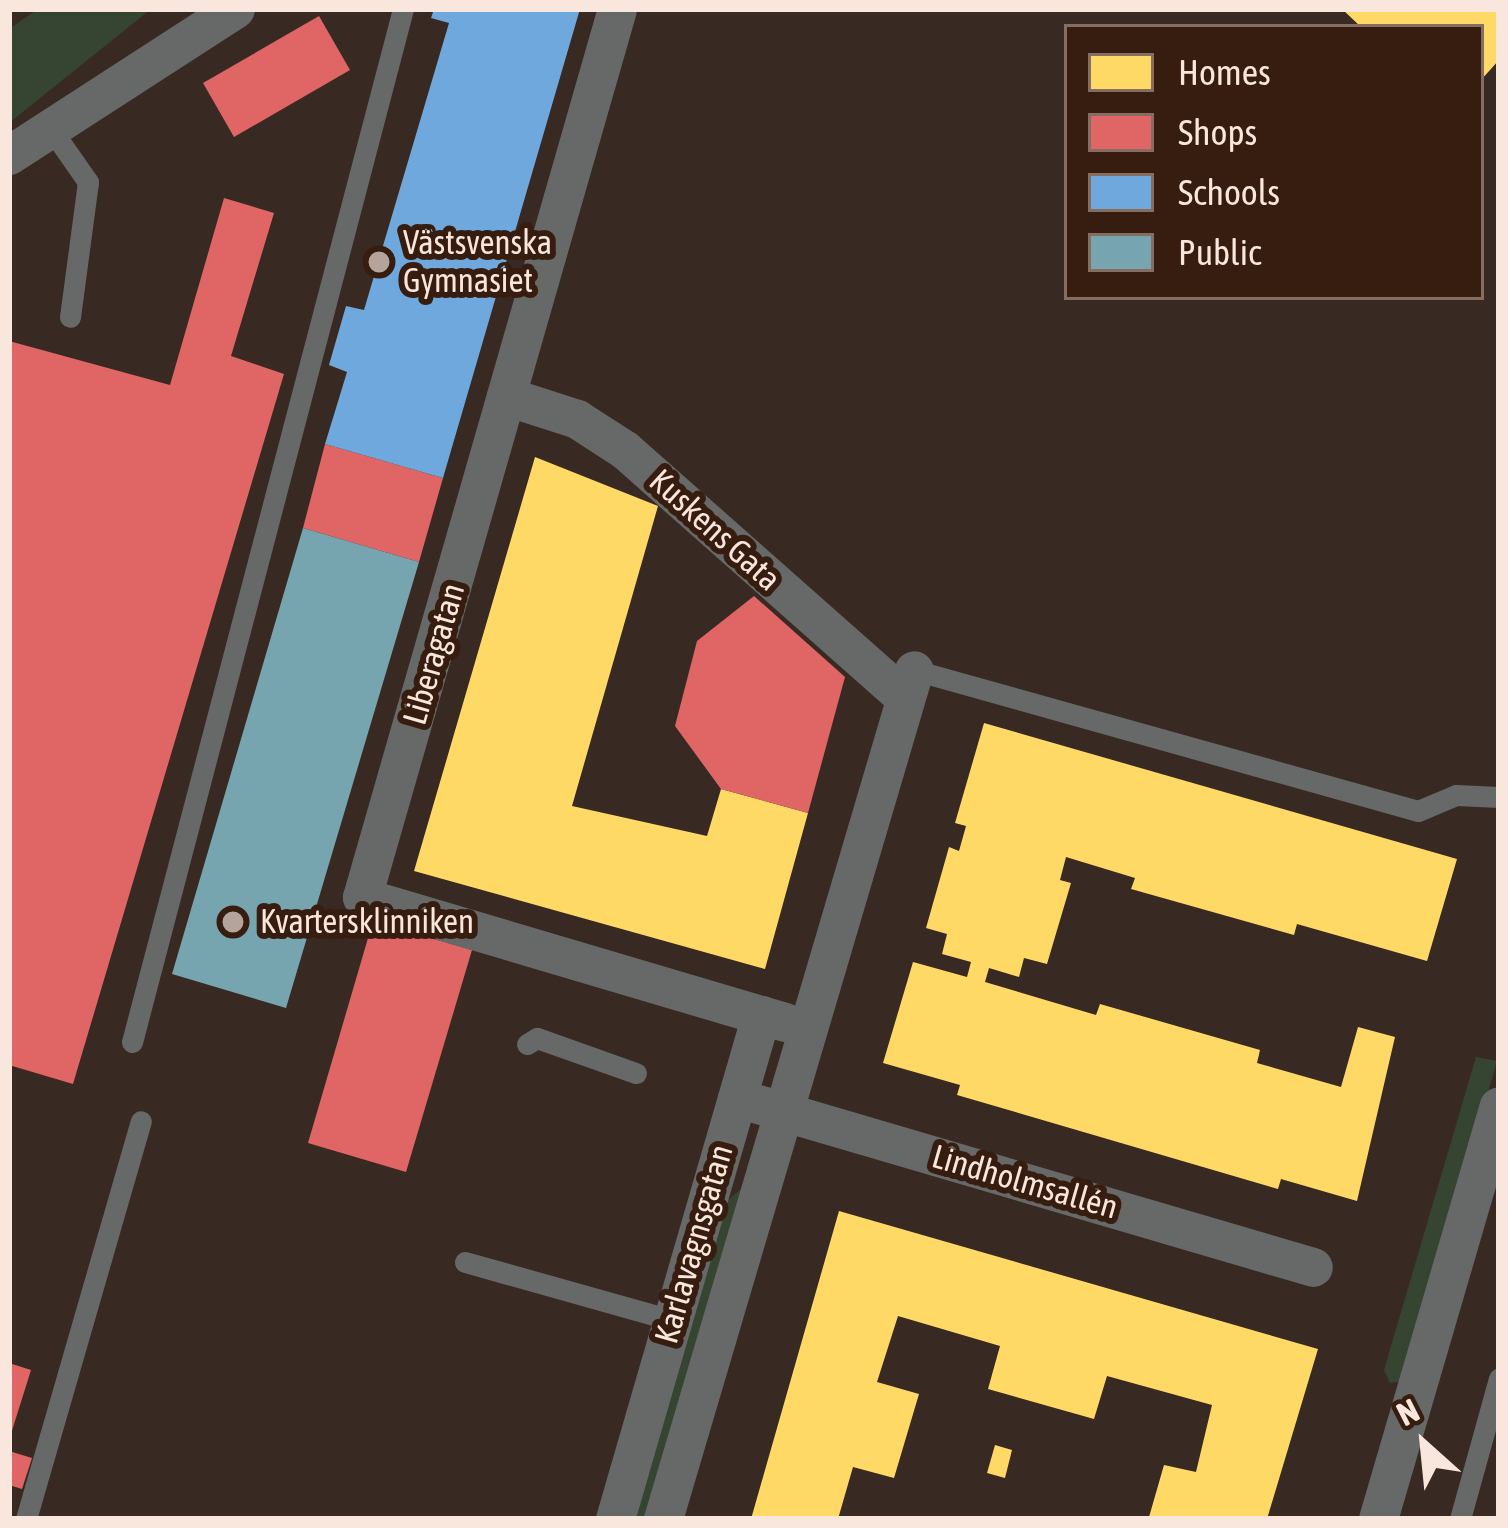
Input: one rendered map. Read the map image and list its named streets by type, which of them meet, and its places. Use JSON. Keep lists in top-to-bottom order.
{
  "streets": {
    "street": [
      "Kuskens Gata",
      "Liberagatan",
      "Lindholmsallén",
      "Karlavagnsgatan"
    ]
  },
  "crossings": [
    ["Kuskens Gata", "Liberagatan"],
    ["Kuskens Gata", "Karlavagnsgatan"],
    ["Liberagatan", "Karlavagnsgatan"],
    ["Lindholmsallén", "Karlavagnsgatan"]
  ],
  "places": ["Västsvenska Gymnasiet", "Kvartersklinniken"],
  "legend": [
    "Homes",
    "Shops",
    "Schools",
    "Public"
  ],
  "north": "top left"
}
